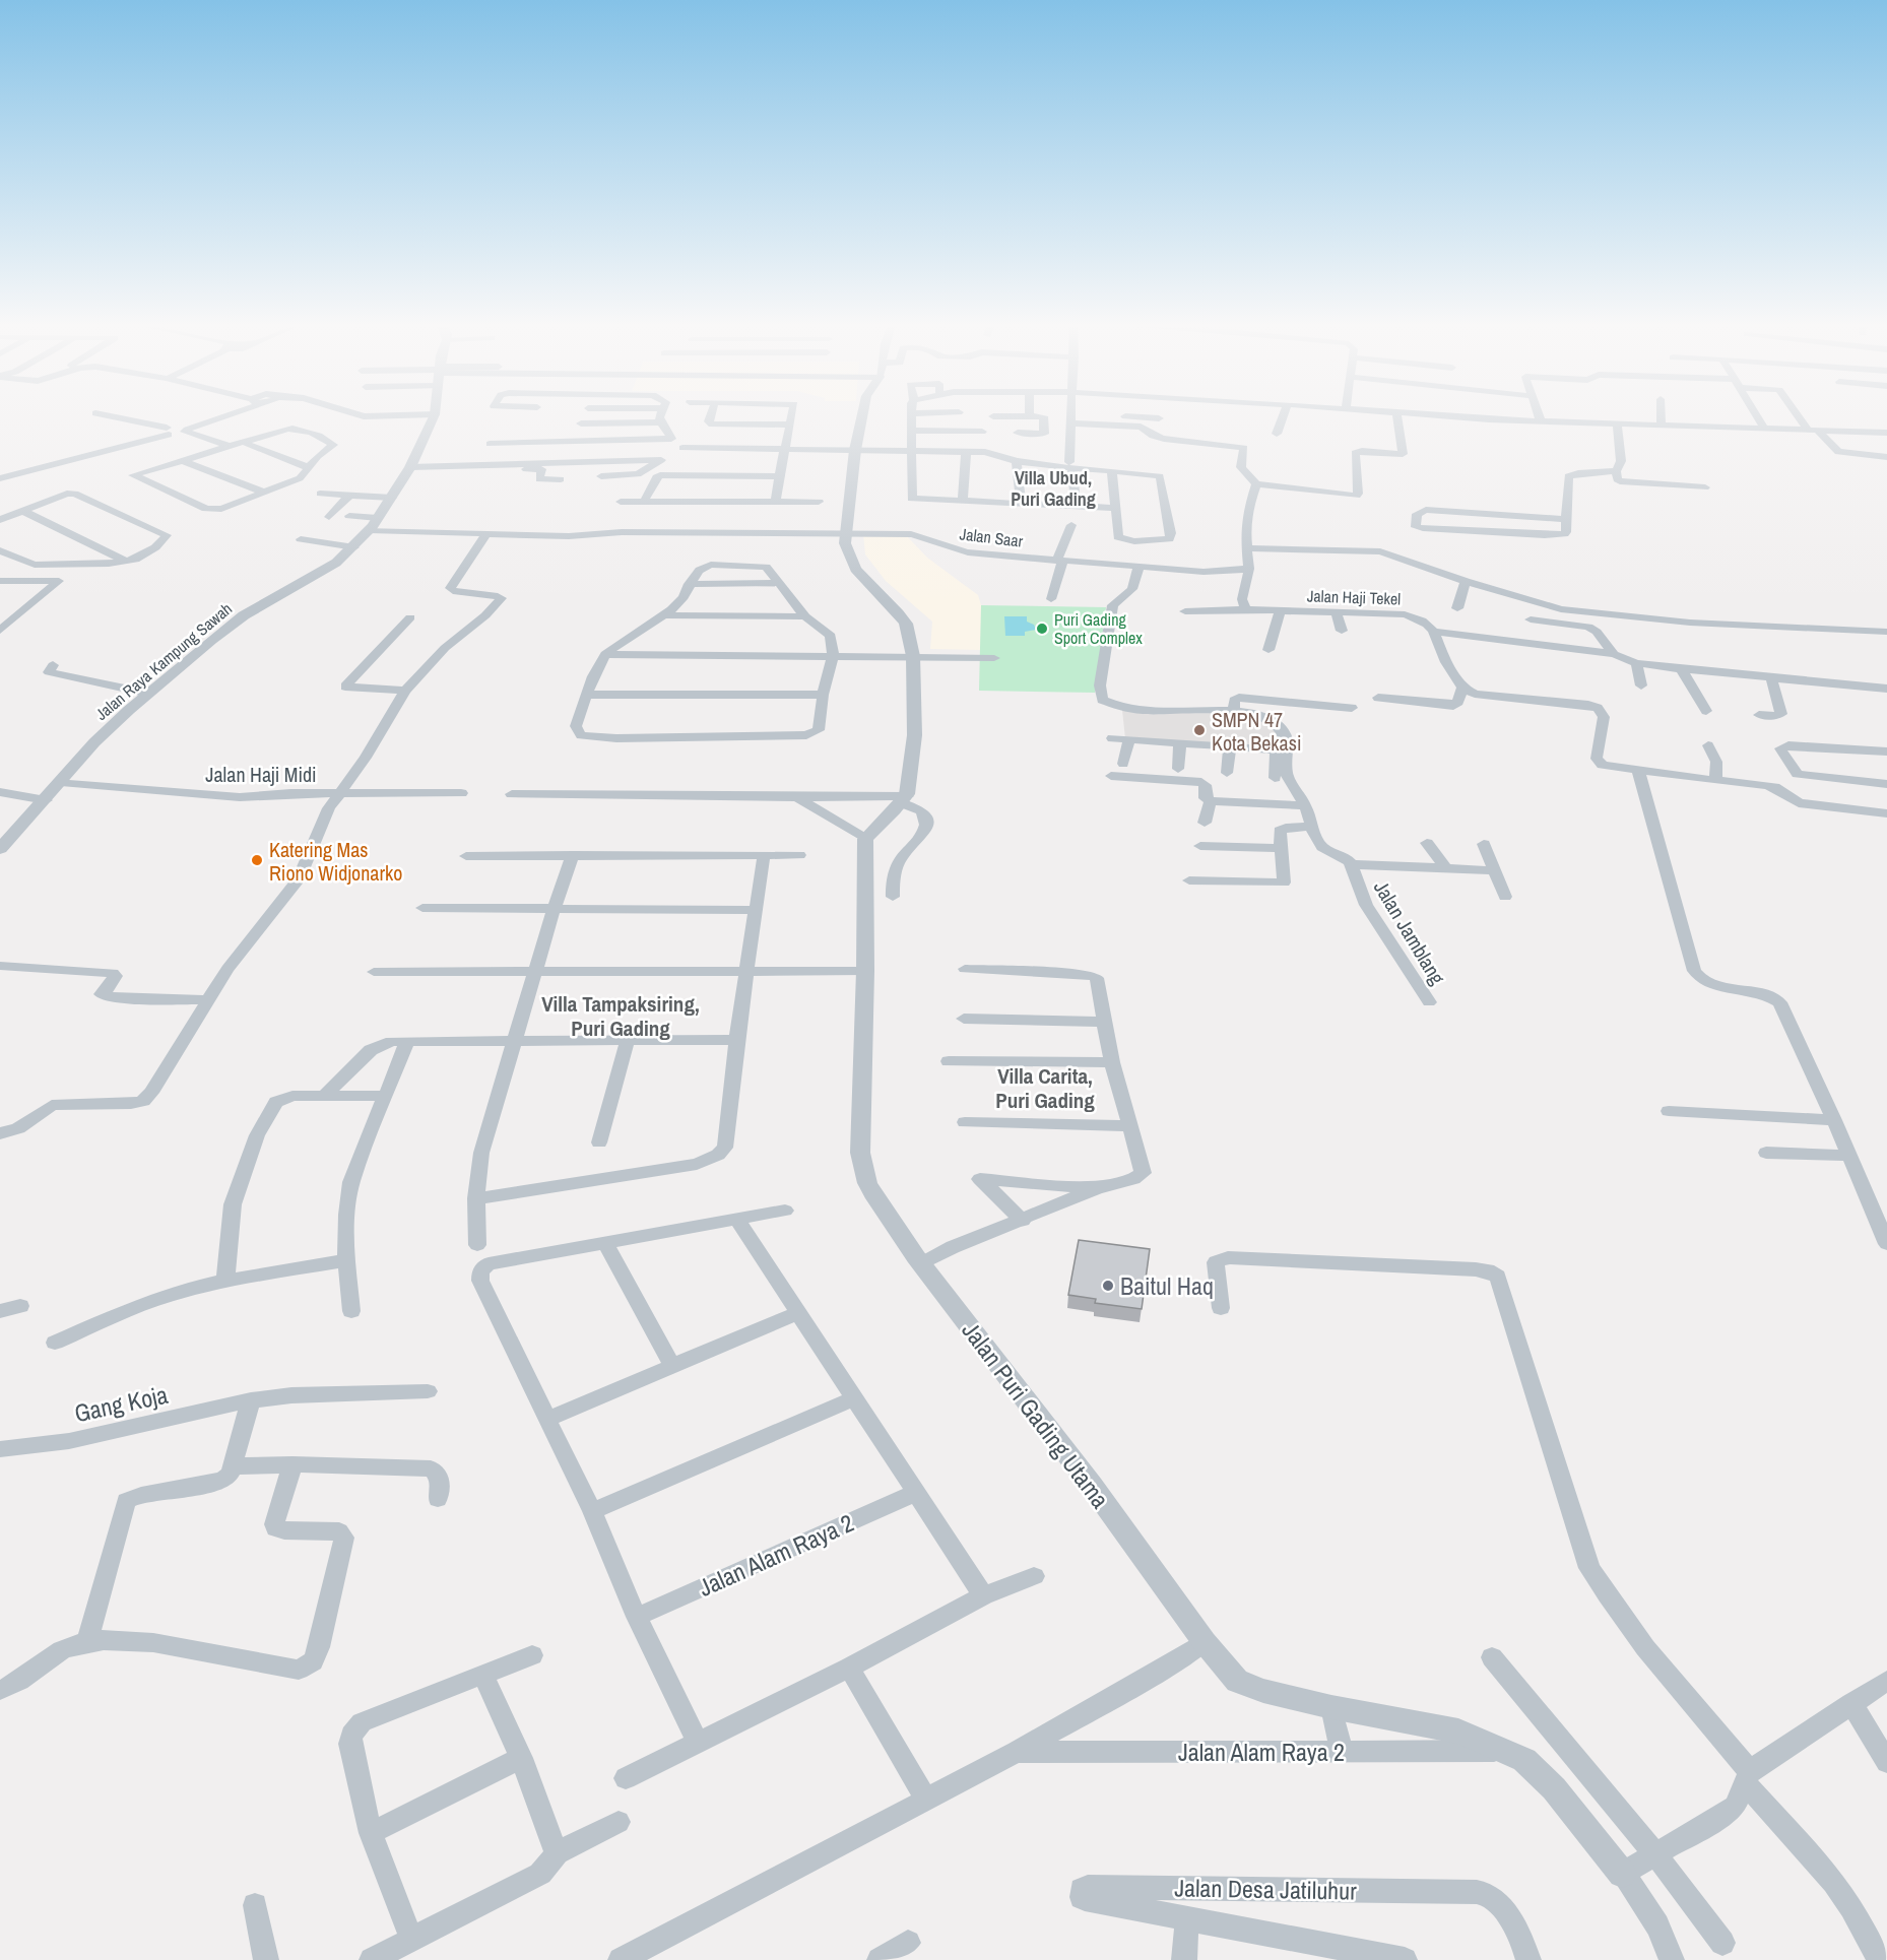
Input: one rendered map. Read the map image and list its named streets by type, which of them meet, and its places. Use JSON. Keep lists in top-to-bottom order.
{
  "streets": {
    "street": [
      "Jalan Saar",
      "Jalan Haji Tekel",
      "Jalan Raya Kampung Sawah",
      "Jalan Haji Midi",
      "Jalan Jamblang",
      "Gang Koja",
      "Jalan Puri Gading Utama",
      "Jalan Alam Raya 2",
      "Jalan Desa Jatiluhur"
    ]
  },
  "crossings": [
    ["Jalan Saar", "Jalan Raya Kampung Sawah"],
    ["Jalan Raya Kampung Sawah", "Jalan Haji Midi"],
    ["Jalan Puri Gading Utama", "Jalan Alam Raya 2"]
  ],
  "districts": ["Villa Ubud, Puri Gading", "Villa Tampaksiring, Puri Gading", "Villa Carita, Puri Gading"],
  "places": [
    "Puri Gading Sport Complex",
    "SMPN 47 Kota Bekasi",
    "Katering Mas Riono Widjonarko",
    "Baitul Haq"
  ]
}
